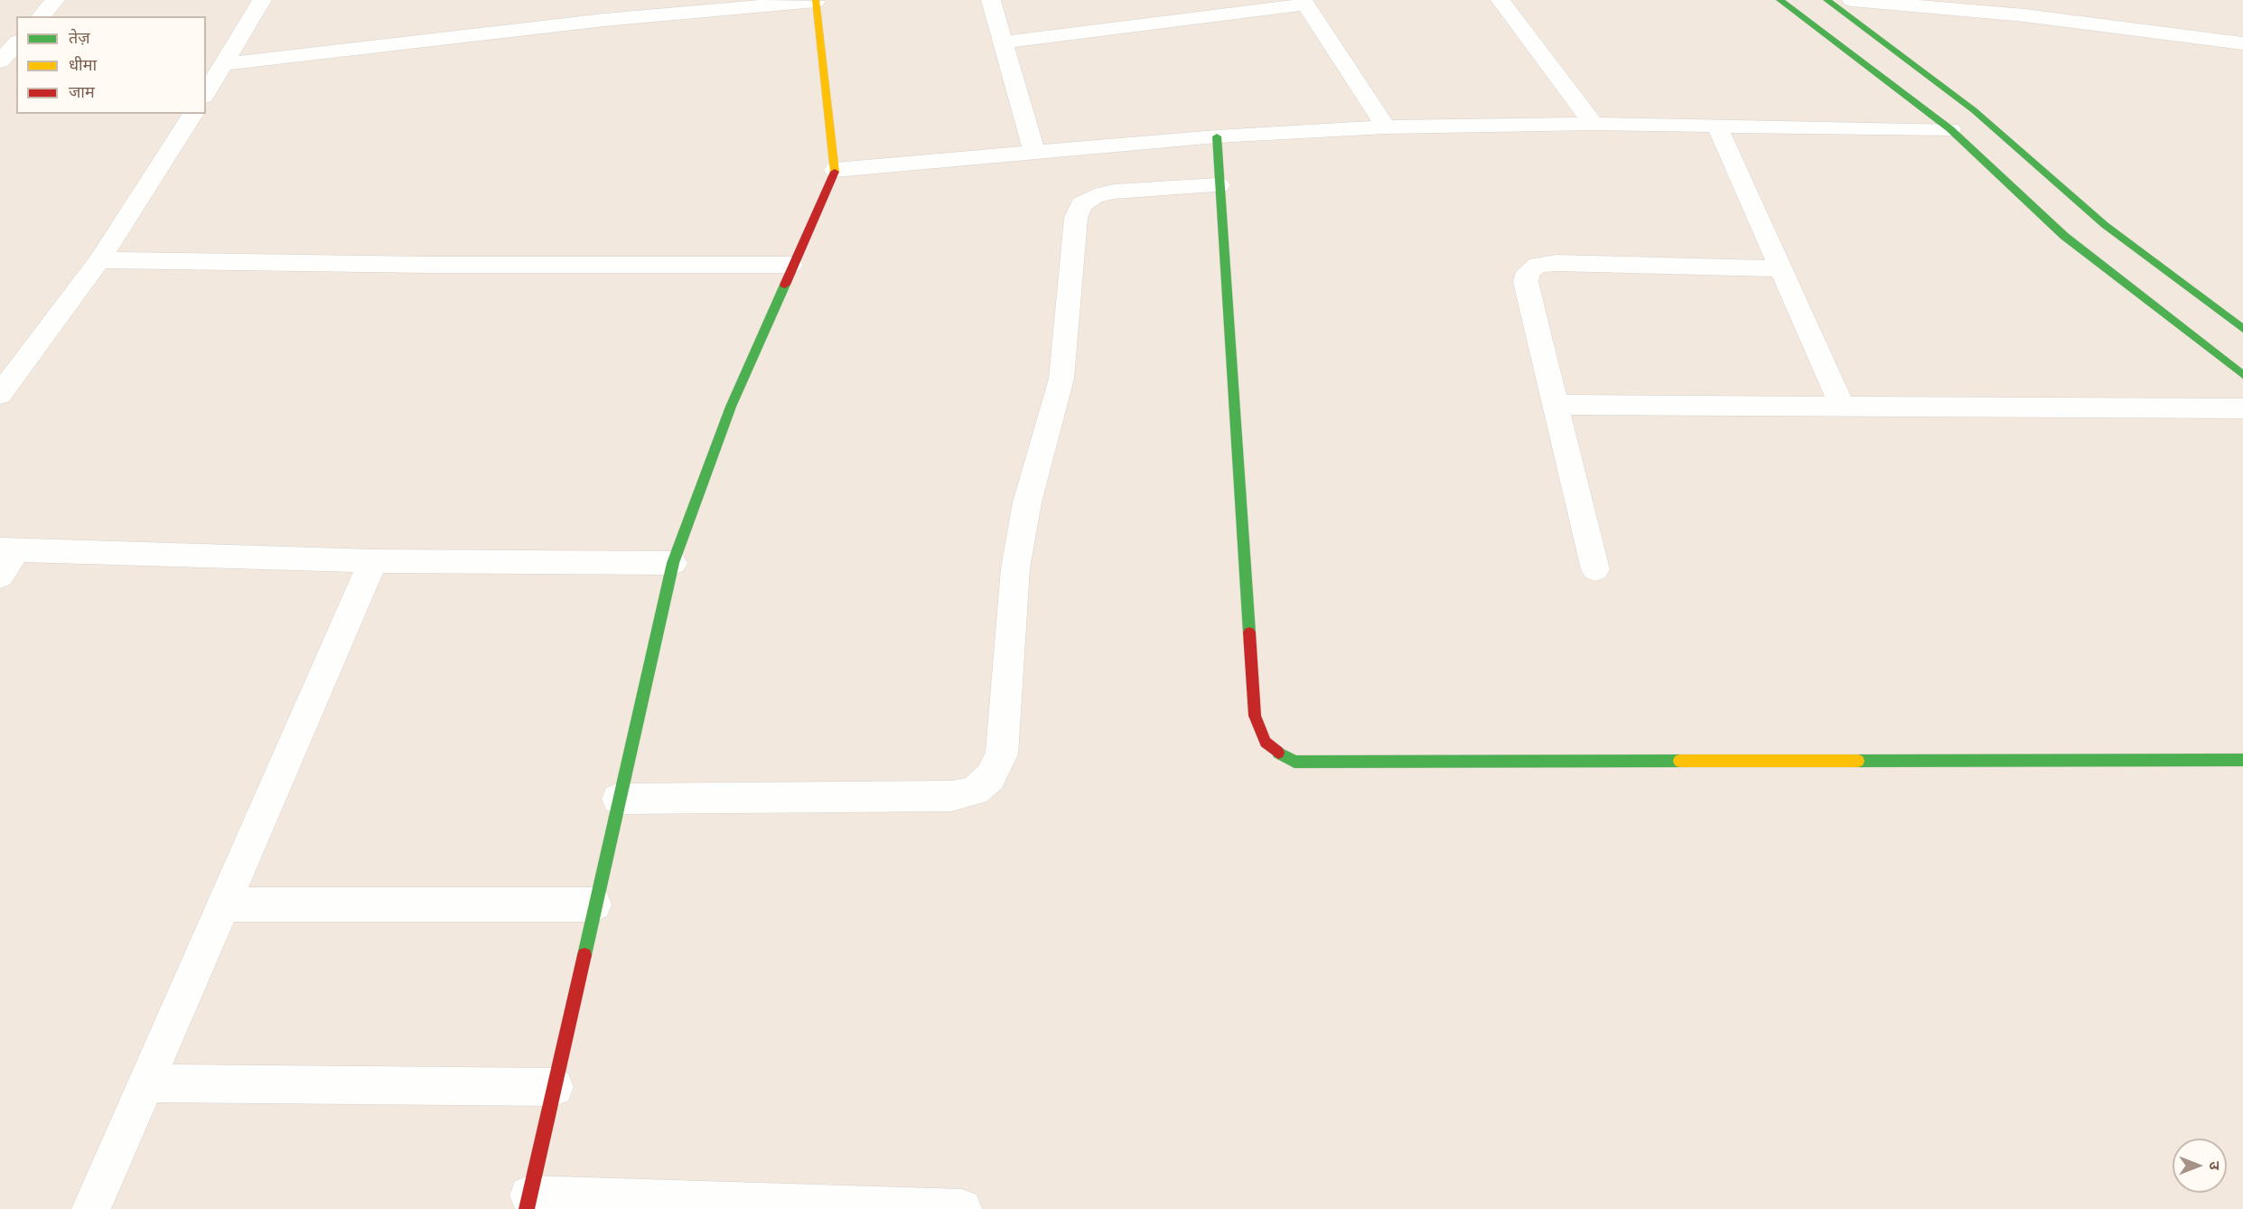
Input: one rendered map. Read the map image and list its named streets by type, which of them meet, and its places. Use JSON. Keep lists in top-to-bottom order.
{
  "legend": ["तेज़", "धीमा", "जाम"],
  "north": "right"
}
